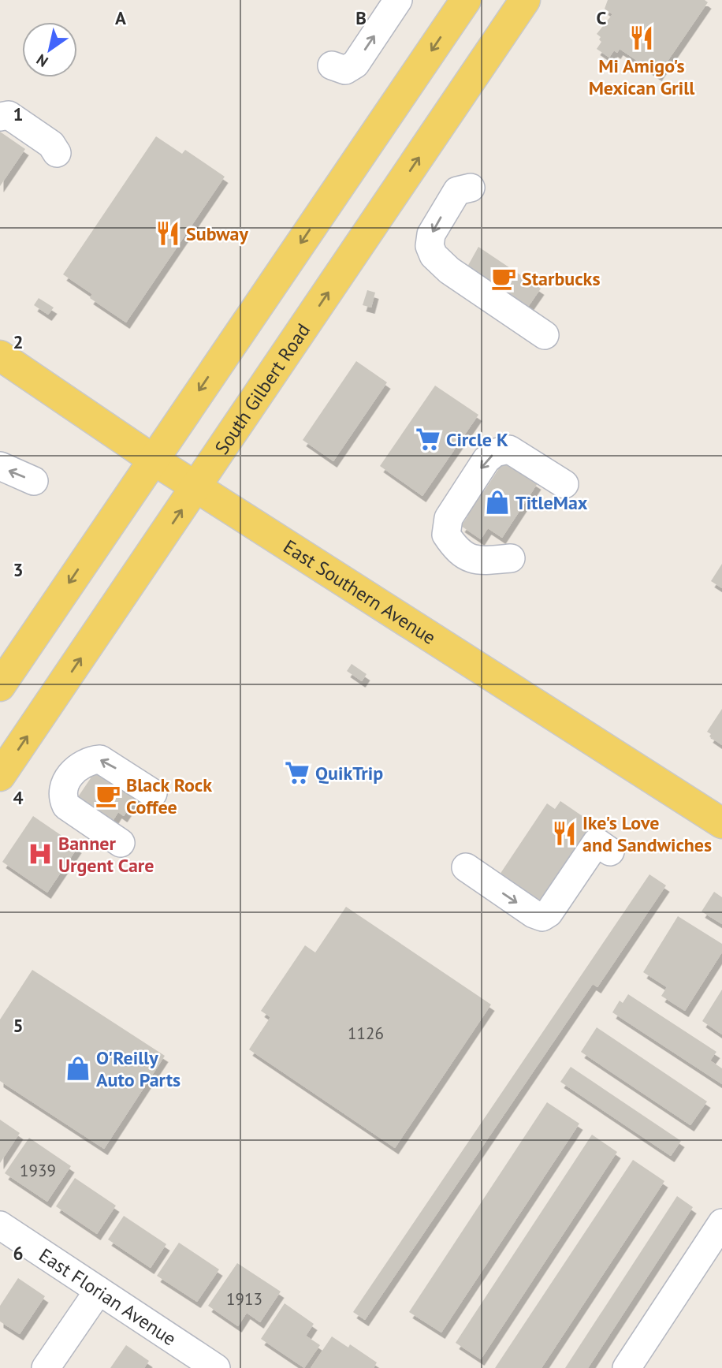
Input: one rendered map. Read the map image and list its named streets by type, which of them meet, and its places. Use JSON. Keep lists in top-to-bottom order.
{
  "streets": {
    "main road": ["South Gilbert Road", "East Southern Avenue"],
    "street": ["East Florian Avenue"]
  },
  "crossings": [
    ["South Gilbert Road", "East Southern Avenue"]
  ],
  "places": {
    "restaurant": ["Mi Amigo's Mexican Grill", "Subway", "Ike's Love and Sandwiches"],
    "cafe": ["Starbucks", "Black Rock Coffee"],
    "supermarket": ["Circle K", "QuikTrip"],
    "shop": ["TitleMax", "O'Reilly Auto Parts"],
    "hospital": ["Banner Urgent Care"]
  },
  "house_numbers": ["1126", "1939", "1913"],
  "north": "bottom left",
  "grid": {
    "columns": ["A", "B", "C"],
    "rows": [
      "1",
      "2",
      "3",
      "4",
      "5",
      "6"
    ]
  }
}
